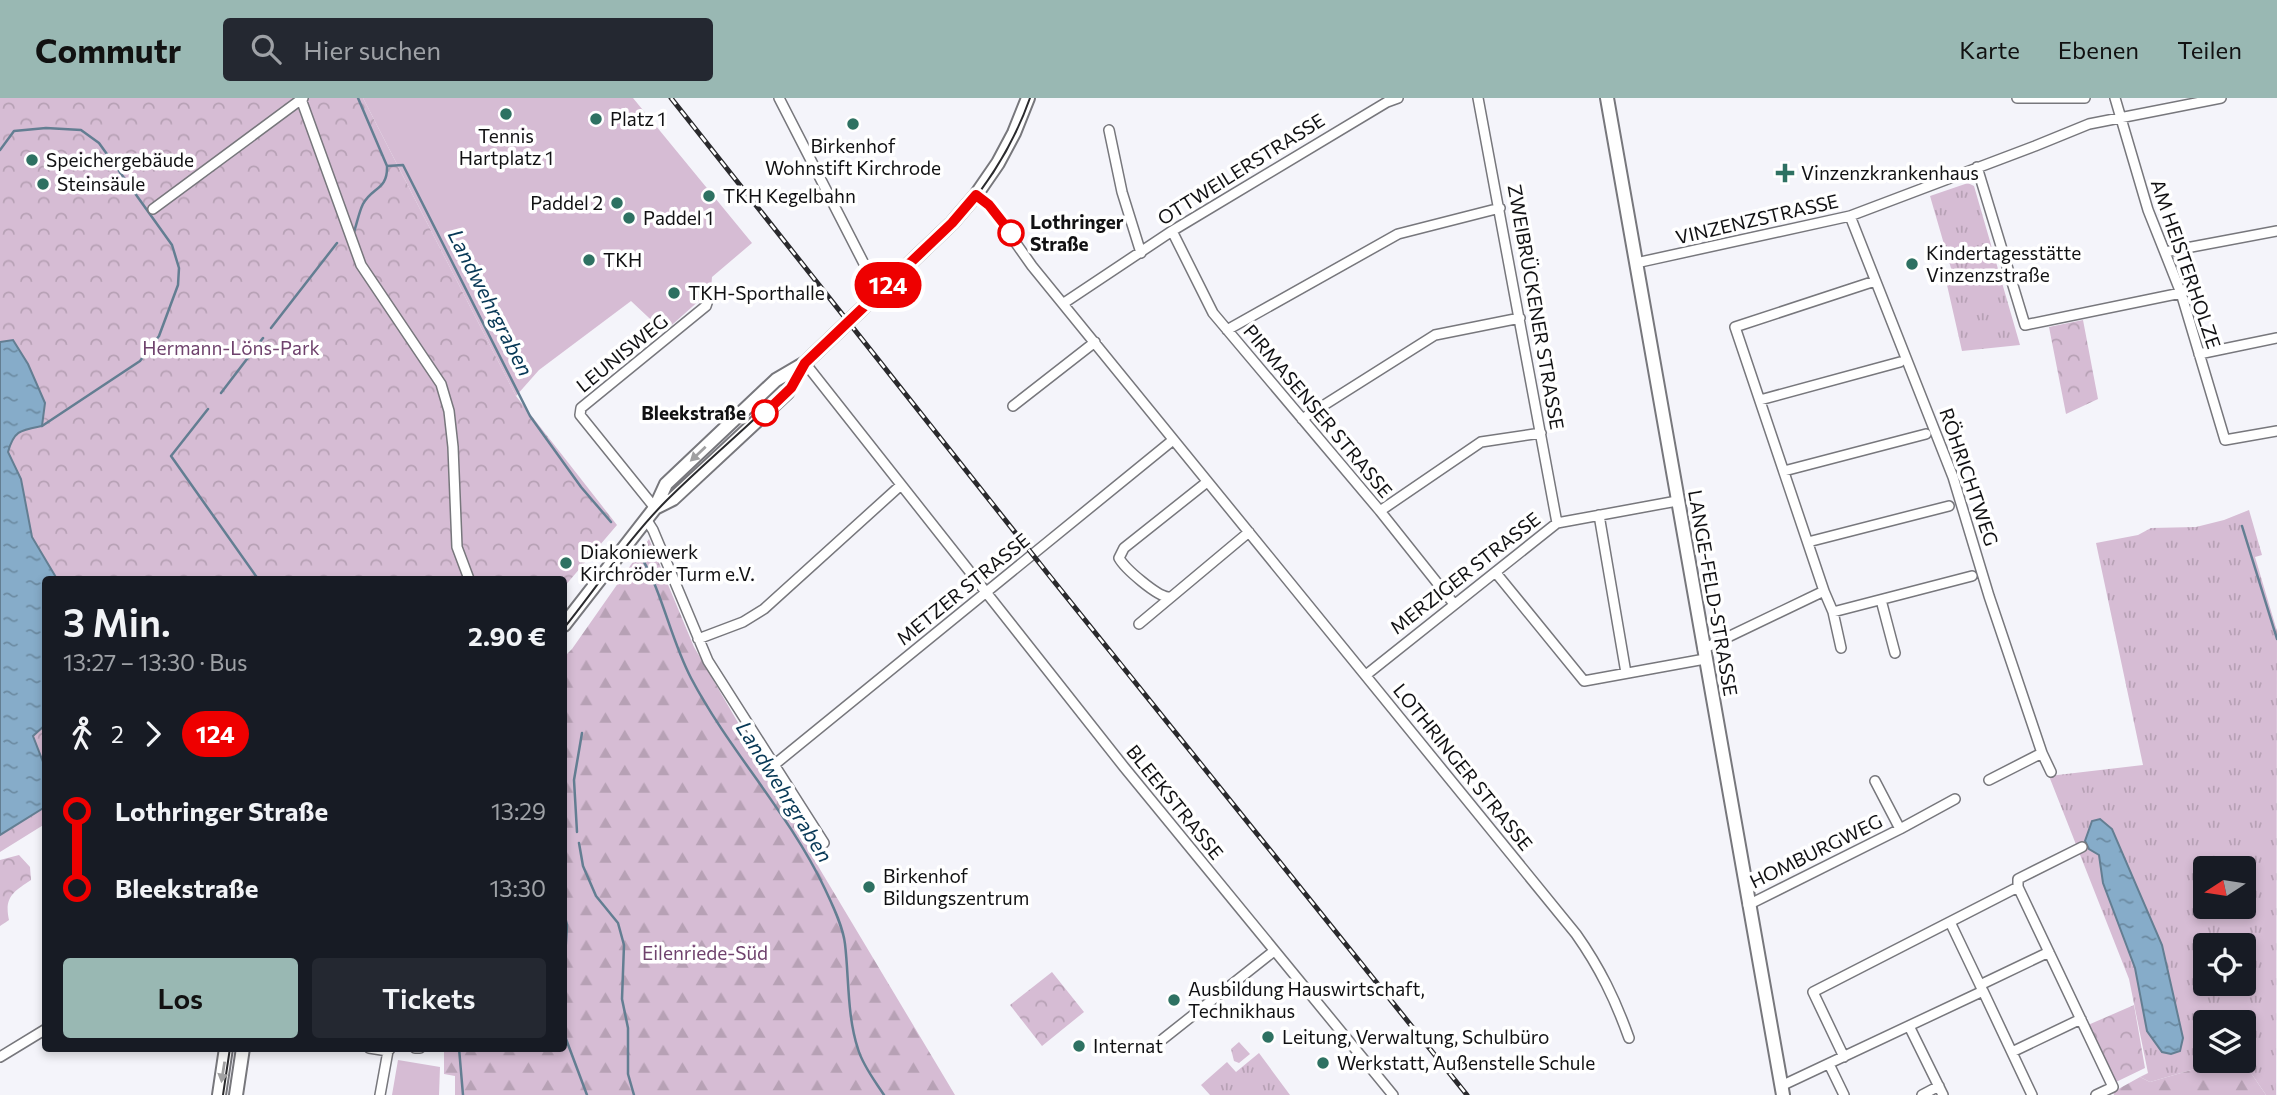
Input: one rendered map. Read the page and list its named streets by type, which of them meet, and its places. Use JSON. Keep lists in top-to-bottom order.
{
  "streets": {
    "street": [
      "OTTWEILERSTRASSE",
      "VINZENZSTRASSE",
      "AM HEISTERHOLZE",
      "ZWEIBRÜCKENER STRASSE",
      "LEUNISWEG",
      "PIRMASENSER STRASSE",
      "RÖHRICHTWEG",
      "MERZIGER STRASSE",
      "METZER STRASSE",
      "LANGE-FELD-STRASSE",
      "LOTHRINGER STRASSE",
      "BLEEKSTRASSE",
      "HOMBURGWEG"
    ]
  },
  "crossings": [
    ["OTTWEILERSTRASSE", "PIRMASENSER STRASSE"],
    ["OTTWEILERSTRASSE", "LOTHRINGER STRASSE"],
    ["VINZENZSTRASSE", "AM HEISTERHOLZE"],
    ["VINZENZSTRASSE", "RÖHRICHTWEG"],
    ["VINZENZSTRASSE", "LANGE-FELD-STRASSE"],
    ["ZWEIBRÜCKENER STRASSE", "MERZIGER STRASSE"],
    ["PIRMASENSER STRASSE", "MERZIGER STRASSE"],
    ["MERZIGER STRASSE", "LANGE-FELD-STRASSE"],
    ["MERZIGER STRASSE", "LOTHRINGER STRASSE"],
    ["METZER STRASSE", "LOTHRINGER STRASSE"],
    ["METZER STRASSE", "BLEEKSTRASSE"],
    ["LANGE-FELD-STRASSE", "HOMBURGWEG"]
  ],
  "water": ["Landwehrgraben"],
  "parks": ["Hermann-Löns-Park", "Eilenriede-Süd"],
  "places": {
    "other": [
      "Tennis Hartplatz 1",
      "Platz 1",
      "Birkenhof Wohnstift Kirchrode",
      "Speichergebäude",
      "Steinsäule",
      "TKH Kegelbahn",
      "Paddel 2",
      "Paddel 1",
      "Lothringer Straße",
      "TKH",
      "Kindertagesstätte Vinzenzstraße",
      "TKH-Sporthalle",
      "Bleekstraße",
      "Diakoniewerk Kirchröder Turm e.V.",
      "Birkenhof Bildungszentrum",
      "Ausbildung Hauswirtschaft, Technikhaus",
      "Leitung, Verwaltung, Schulbüro",
      "Internat",
      "Werkstatt, Außenstelle Schule"
    ],
    "health": ["Vinzenzkrankenhaus"]
  },
  "lines": ["bus line 124"],
  "north": "left",
  "page": {
    "header": "Commutr",
    "search": "Hier suchen",
    "nav": ["Karte", "Ebenen", "Teilen"],
    "on_map": "124",
    "heading": ["3 Min.", "13:27 – 13:30 · Bus", "2.90 €"],
    "legs": ["2", "124"],
    "list": [
      {
        "name": "Lothringer Straße",
        "value": "13:29"
      },
      {
        "name": "Bleekstraße",
        "value": "13:30"
      }
    ],
    "buttons": ["Los", "Tickets"]
  }
}
